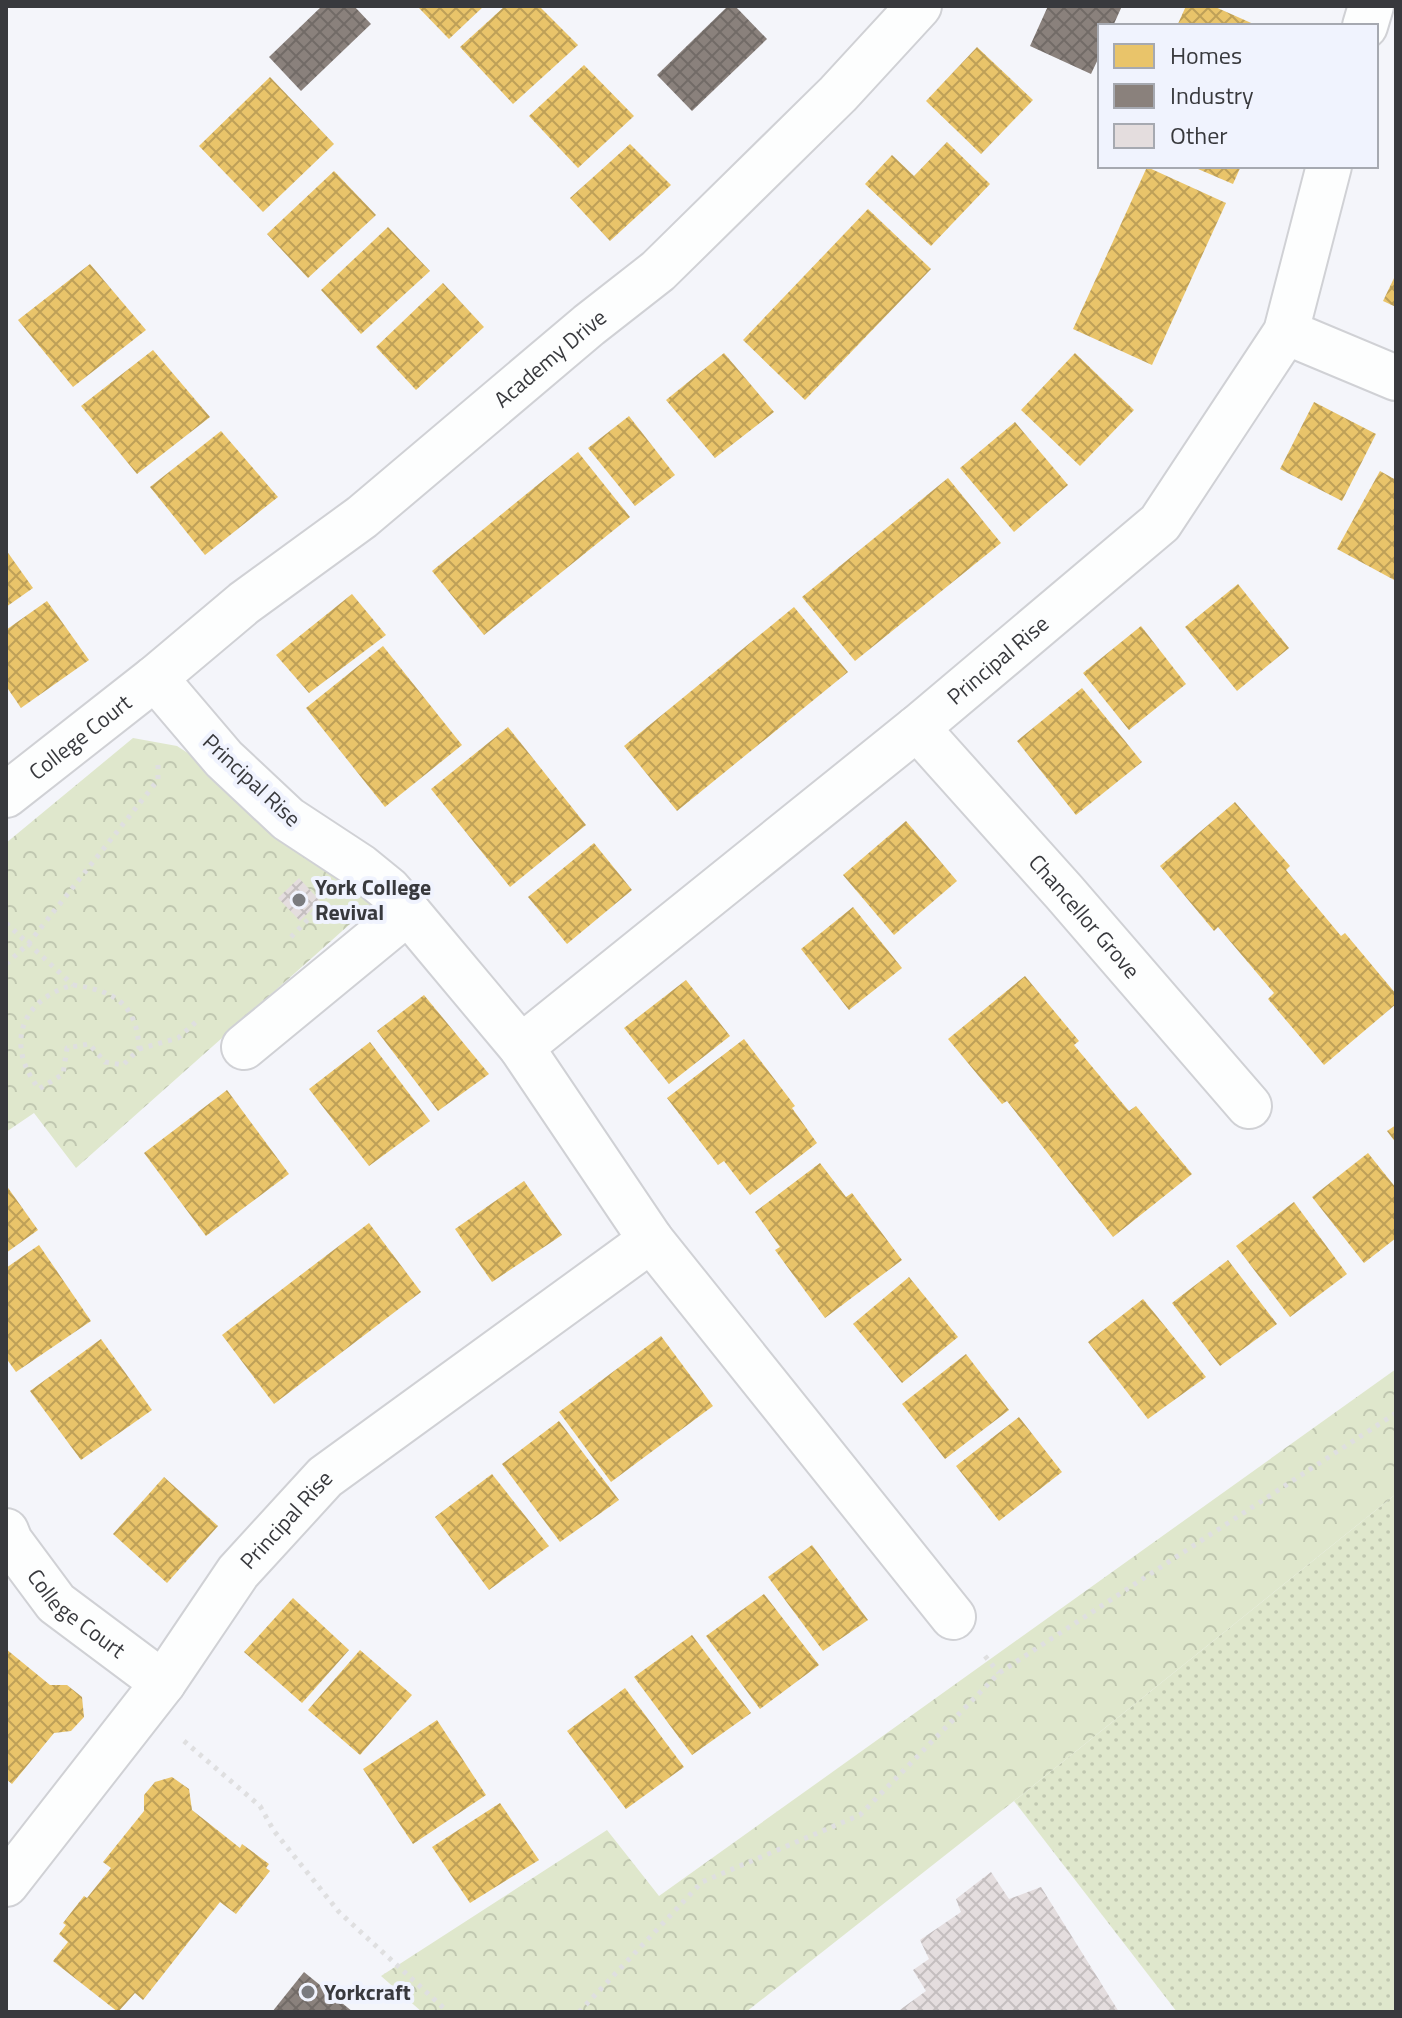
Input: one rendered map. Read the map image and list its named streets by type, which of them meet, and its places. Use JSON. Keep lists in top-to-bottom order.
{
  "streets": {
    "street": [
      "Academy Drive",
      "Principal Rise",
      "College Court",
      "Chancellor Grove"
    ]
  },
  "crossings": [
    ["Academy Drive", "Principal Rise"],
    ["Academy Drive", "College Court"],
    ["Principal Rise", "College Court"],
    ["Principal Rise", "Chancellor Grove"]
  ],
  "places": ["York College Revival", "Yorkcraft"],
  "legend": ["Homes", "Industry", "Other"]
}
